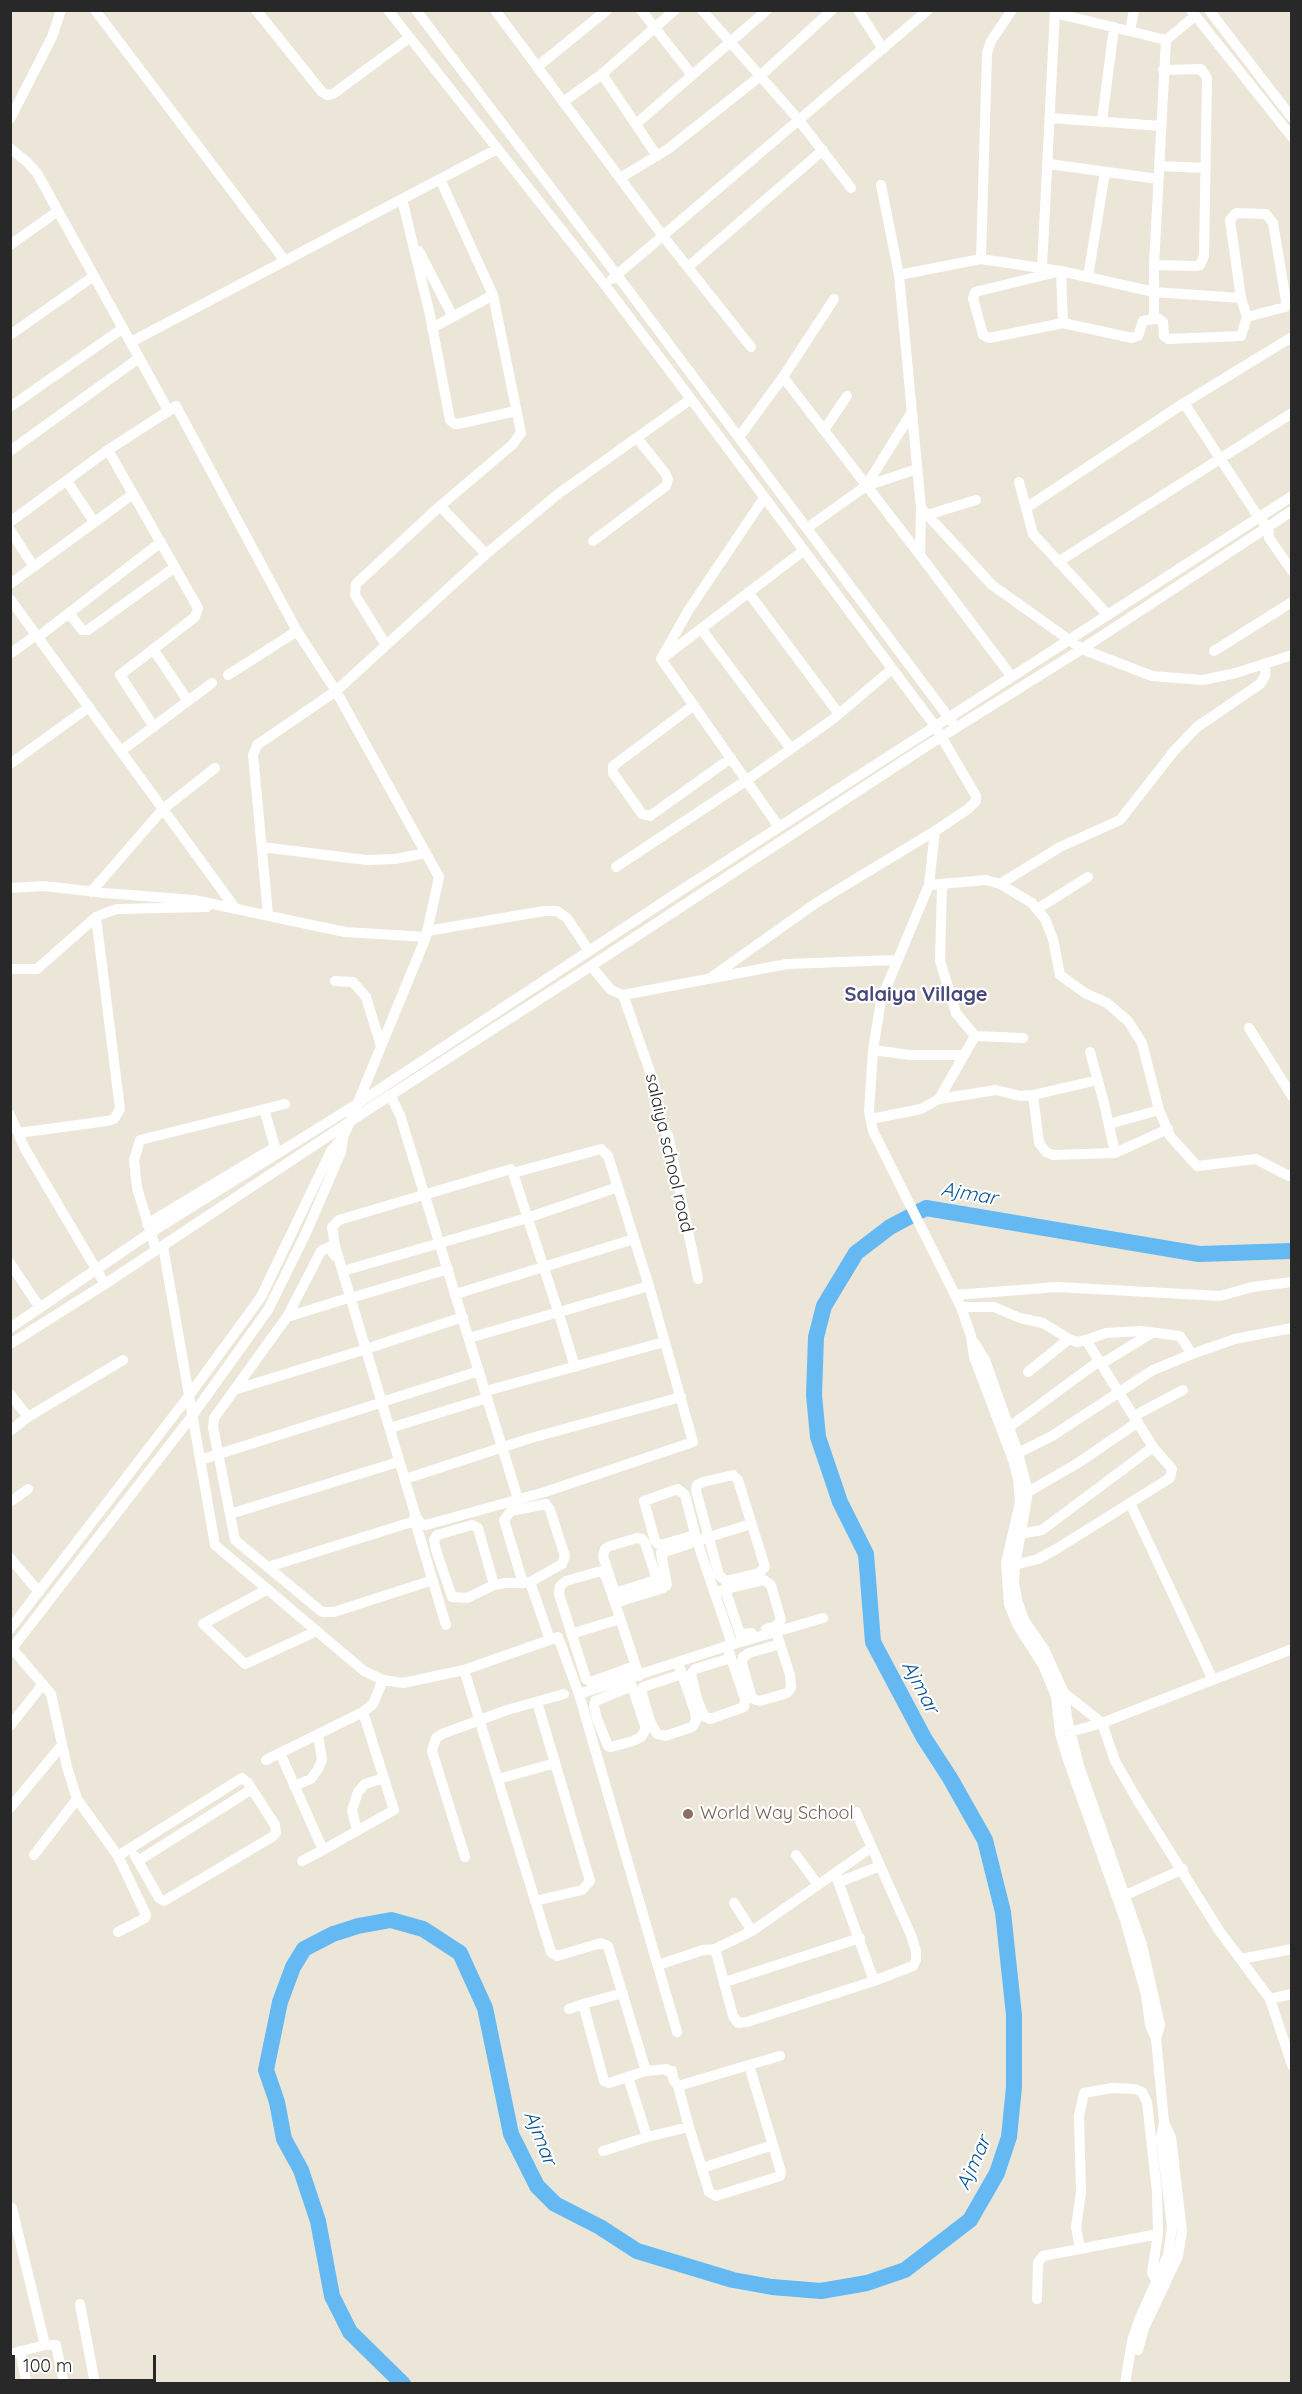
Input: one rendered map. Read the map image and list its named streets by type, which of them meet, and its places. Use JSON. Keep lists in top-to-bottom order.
{
  "streets": {
    "street": ["salaiya school road"]
  },
  "districts": ["Salaiya Village"],
  "water": ["Ajmar"],
  "places": ["World Way School"],
  "scale_bar": "100 m"
}
